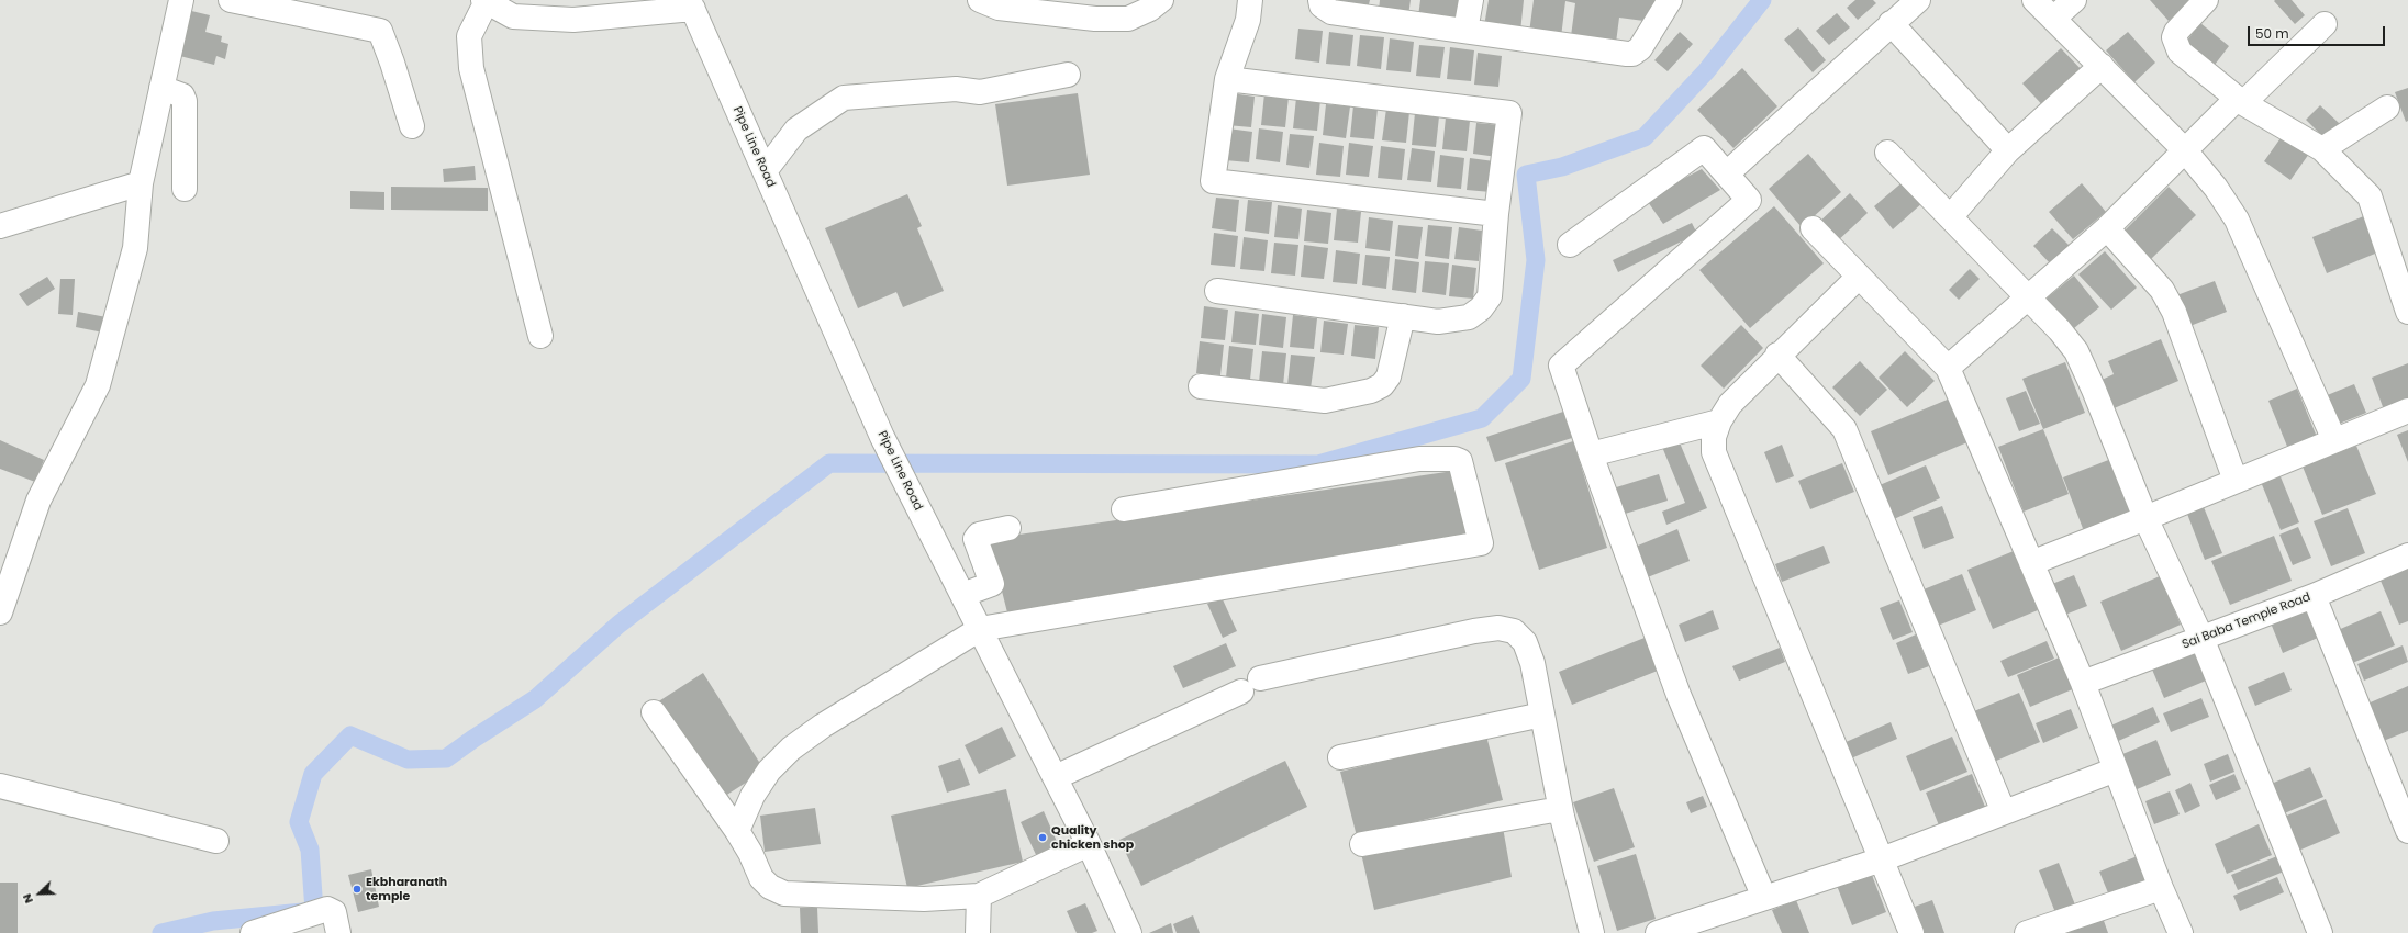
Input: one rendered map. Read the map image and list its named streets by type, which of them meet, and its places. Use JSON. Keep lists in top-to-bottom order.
{
  "streets": {
    "street": ["Pipe Line Road", "Sai Baba Temple Road"]
  },
  "places": ["Quality chicken shop", "Ekbharanath temple"],
  "scale_bar": "50 m",
  "north": "bottom left"
}
